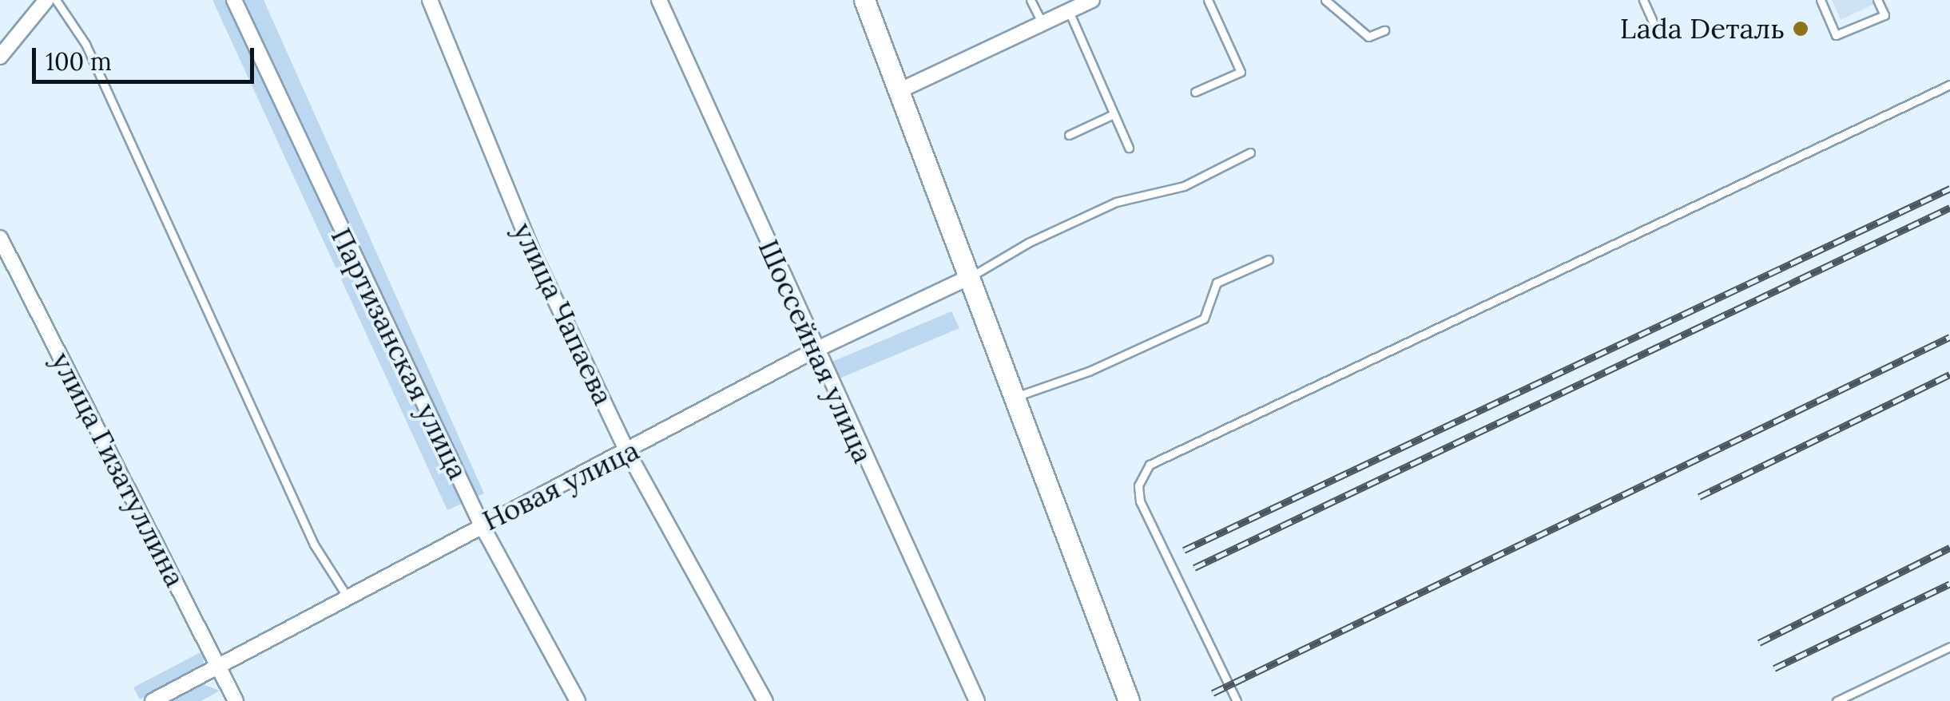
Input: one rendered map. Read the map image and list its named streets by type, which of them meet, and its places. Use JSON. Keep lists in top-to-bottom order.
{
  "streets": {
    "street": [
      "улица Чапаева",
      "Шоссейная улица",
      "Партизанская улица",
      "улица Гизатуллина",
      "Новая улица"
    ]
  },
  "crossings": [
    ["улица Чапаева", "Новая улица"],
    ["Шоссейная улица", "Новая улица"],
    ["Партизанская улица", "Новая улица"],
    ["улица Гизатуллина", "Новая улица"]
  ],
  "places": ["Lada Dеталь"],
  "scale_bar": "100 m"
}
